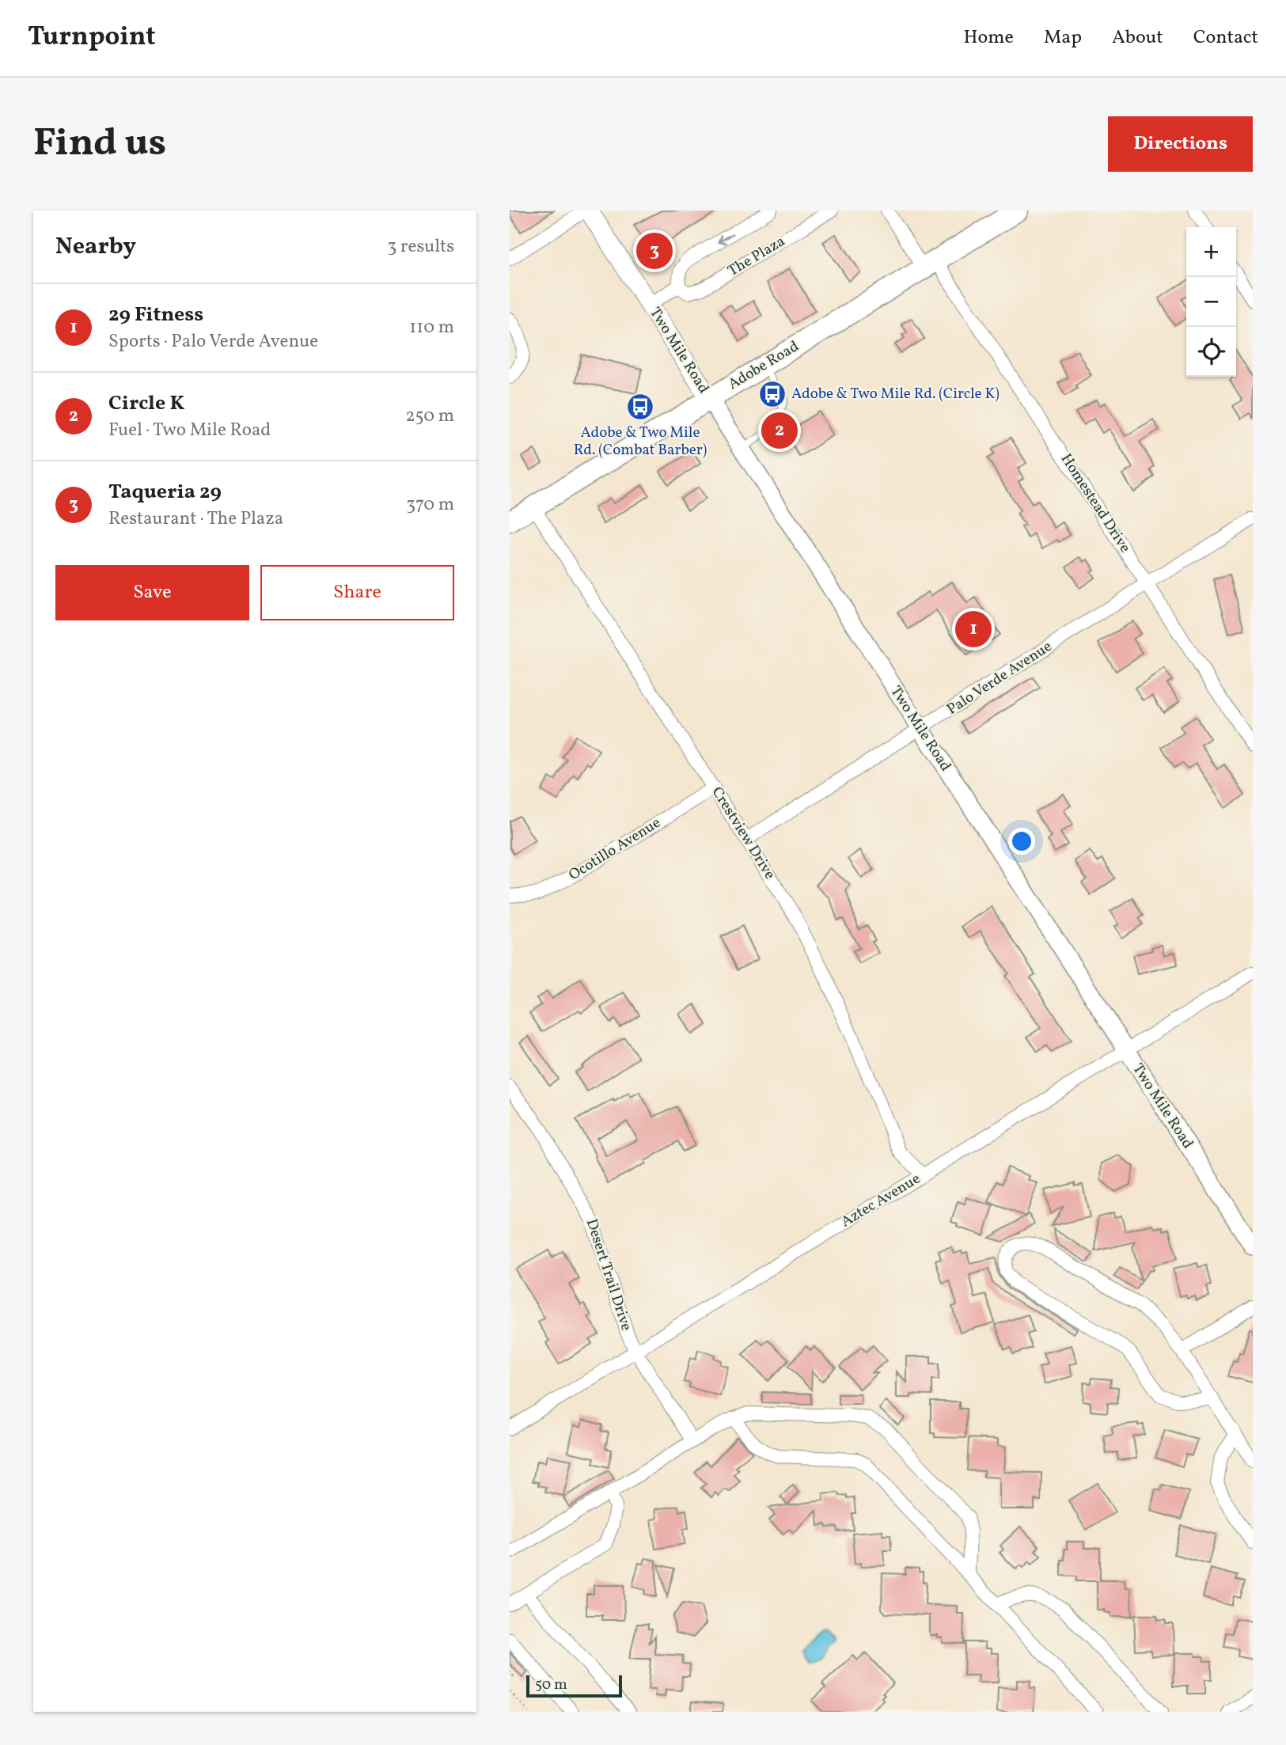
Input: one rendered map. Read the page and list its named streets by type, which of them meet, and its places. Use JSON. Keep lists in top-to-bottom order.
{
  "streets": {
    "main road": ["Two Mile Road", "Adobe Road"],
    "street": [
      "The Plaza",
      "Homestead Drive",
      "Palo Verde Avenue",
      "Crestview Drive",
      "Ocotillo Avenue",
      "Aztec Avenue",
      "Desert Trail Drive"
    ]
  },
  "crossings": [
    ["Two Mile Road", "Adobe Road"],
    ["Two Mile Road", "Palo Verde Avenue"],
    ["Two Mile Road", "Aztec Avenue"],
    ["Adobe Road", "Homestead Drive"],
    ["Adobe Road", "Crestview Drive"],
    ["Homestead Drive", "Palo Verde Avenue"],
    ["Palo Verde Avenue", "Crestview Drive"],
    ["Crestview Drive", "Ocotillo Avenue"],
    ["Crestview Drive", "Aztec Avenue"],
    ["Aztec Avenue", "Desert Trail Drive"]
  ],
  "places": {
    "bus stop": ["Adobe & Two Mile Rd. (Circle K)", "Adobe & Two Mile Rd. (Combat Barber)"]
  },
  "scale_bar": "50 m",
  "page": {
    "header": "Turnpoint",
    "nav": [
      "Home",
      "Map",
      "About",
      "Contact"
    ],
    "buttons": [
      "Directions",
      ["Save", "Share"]
    ],
    "title": "Find us",
    "heading": ["Nearby", "3 results"],
    "map_buttons": ["+", "−"],
    "pins": ["3", "2", "1"],
    "list": [
      {
        "mark": "1",
        "name": "29 Fitness",
        "note": "Sports · Palo Verde Avenue",
        "value": "110 m"
      },
      {
        "mark": "2",
        "name": "Circle K",
        "note": "Fuel · Two Mile Road",
        "value": "250 m"
      },
      {
        "mark": "3",
        "name": "Taqueria 29",
        "note": "Restaurant · The Plaza",
        "value": "370 m"
      }
    ],
    "scale": "50 m"
  }
}
